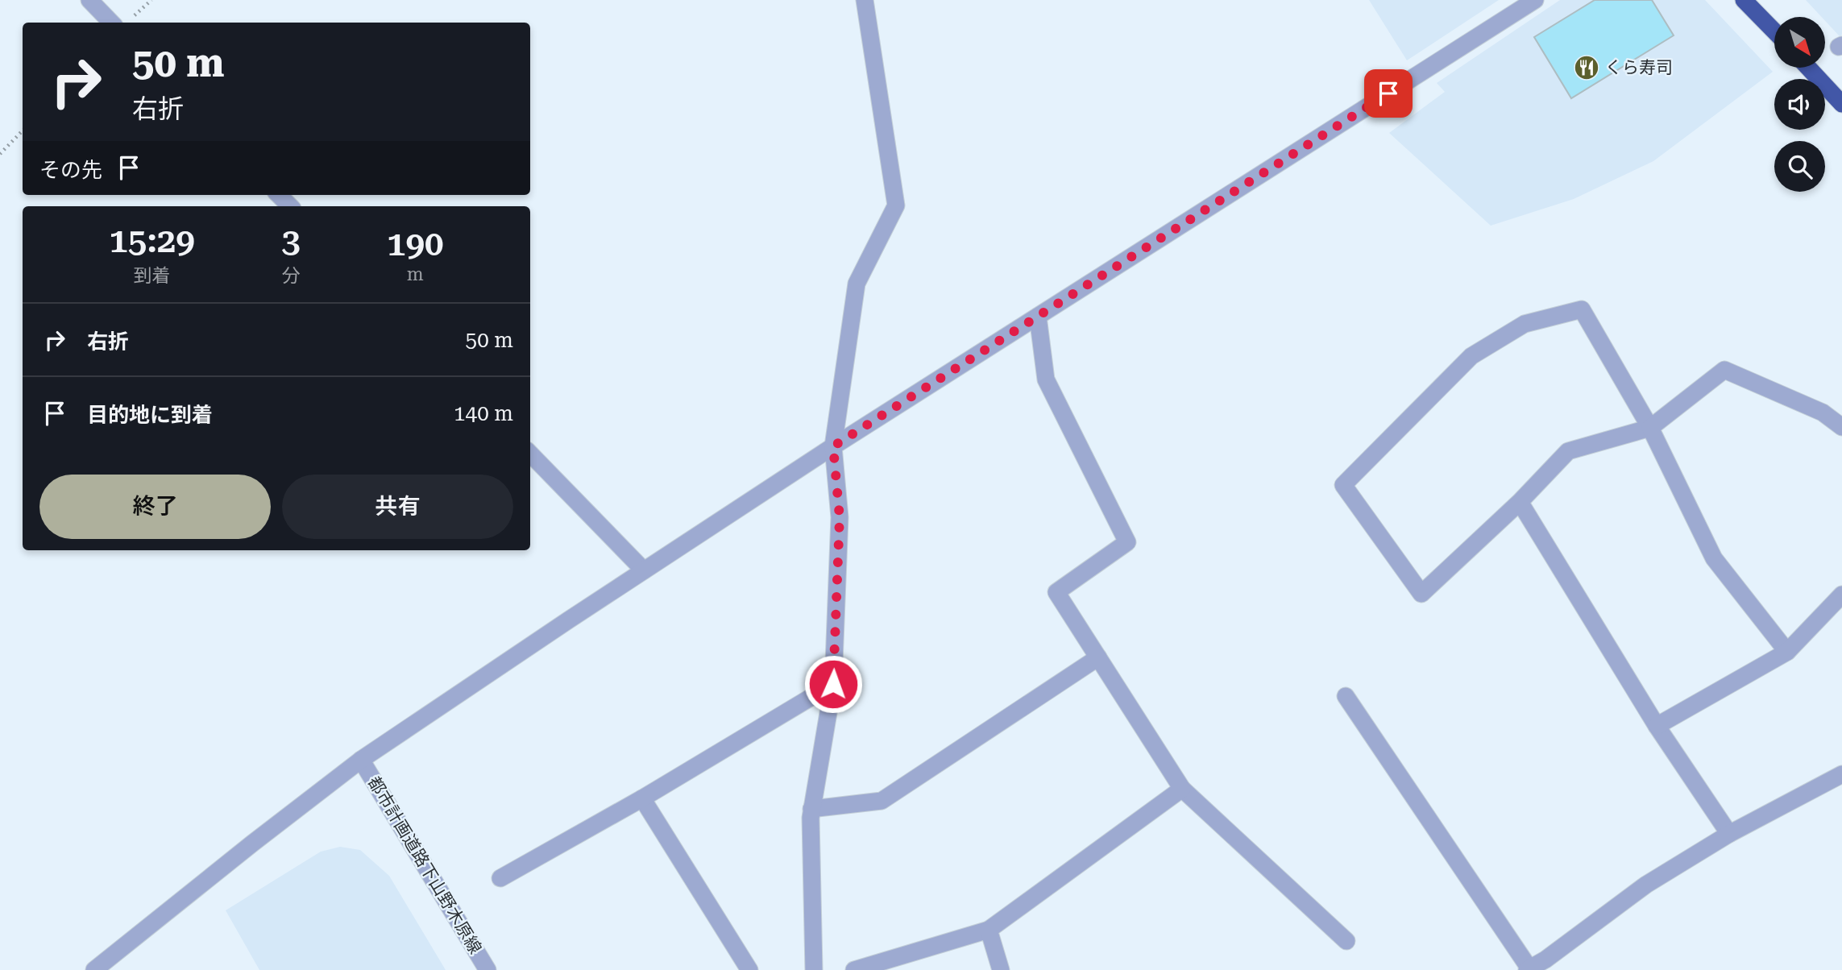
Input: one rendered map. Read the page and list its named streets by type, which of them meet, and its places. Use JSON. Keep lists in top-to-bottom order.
{
  "streets": {
    "street": ["都市計画道路下山野木原線"]
  },
  "places": {
    "restaurant": ["くら寿司"]
  },
  "north": "bottom right",
  "page": {
    "turn": ["50 m", "右折"],
    "then": "その先",
    "eta": [
      "15:29",
      "到着",
      "3",
      "分",
      "190",
      "m"
    ],
    "list": [
      {
        "name": "右折",
        "value": "50 m"
      },
      {
        "name": "目的地に到着",
        "value": "140 m"
      }
    ],
    "buttons": ["終了", "共有"]
  }
}
